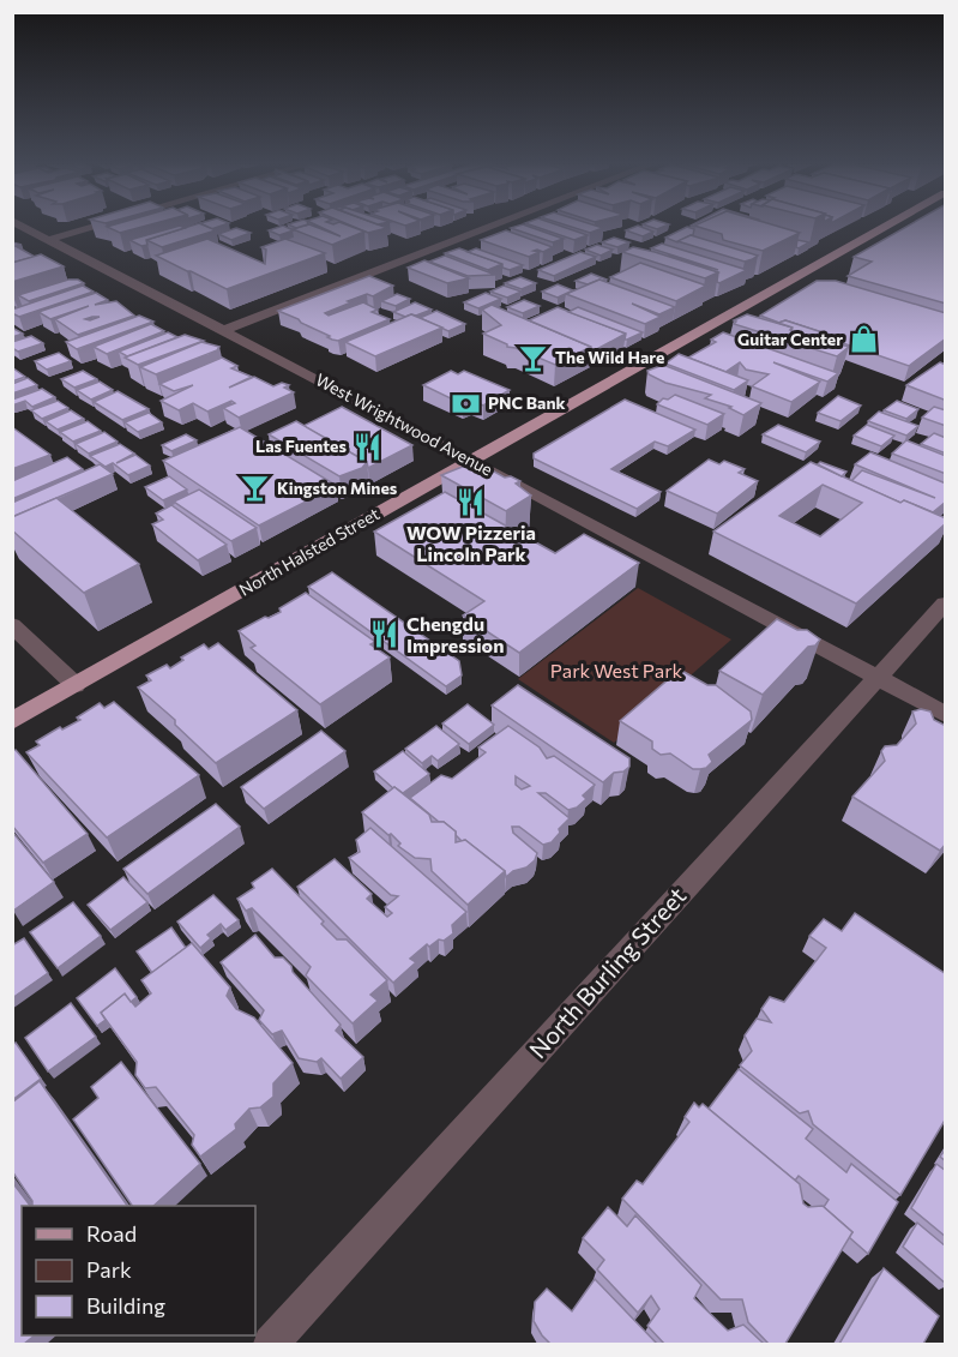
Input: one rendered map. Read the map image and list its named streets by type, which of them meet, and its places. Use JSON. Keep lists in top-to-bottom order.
{
  "streets": {
    "main road": ["North Halsted Street"],
    "street": ["West Wrightwood Avenue", "North Burling Street"]
  },
  "crossings": [
    ["West Wrightwood Avenue", "North Halsted Street"],
    ["West Wrightwood Avenue", "North Burling Street"]
  ],
  "parks": ["Park West Park"],
  "places": {
    "shop": ["Guitar Center"],
    "bar": ["The Wild Hare", "Kingston Mines"],
    "bank": ["PNC Bank"],
    "restaurant": ["Las Fuentes", "WOW Pizzeria Lincoln Park", "Chengdu Impression"]
  },
  "legend": ["Road", "Park", "Building"]
}
